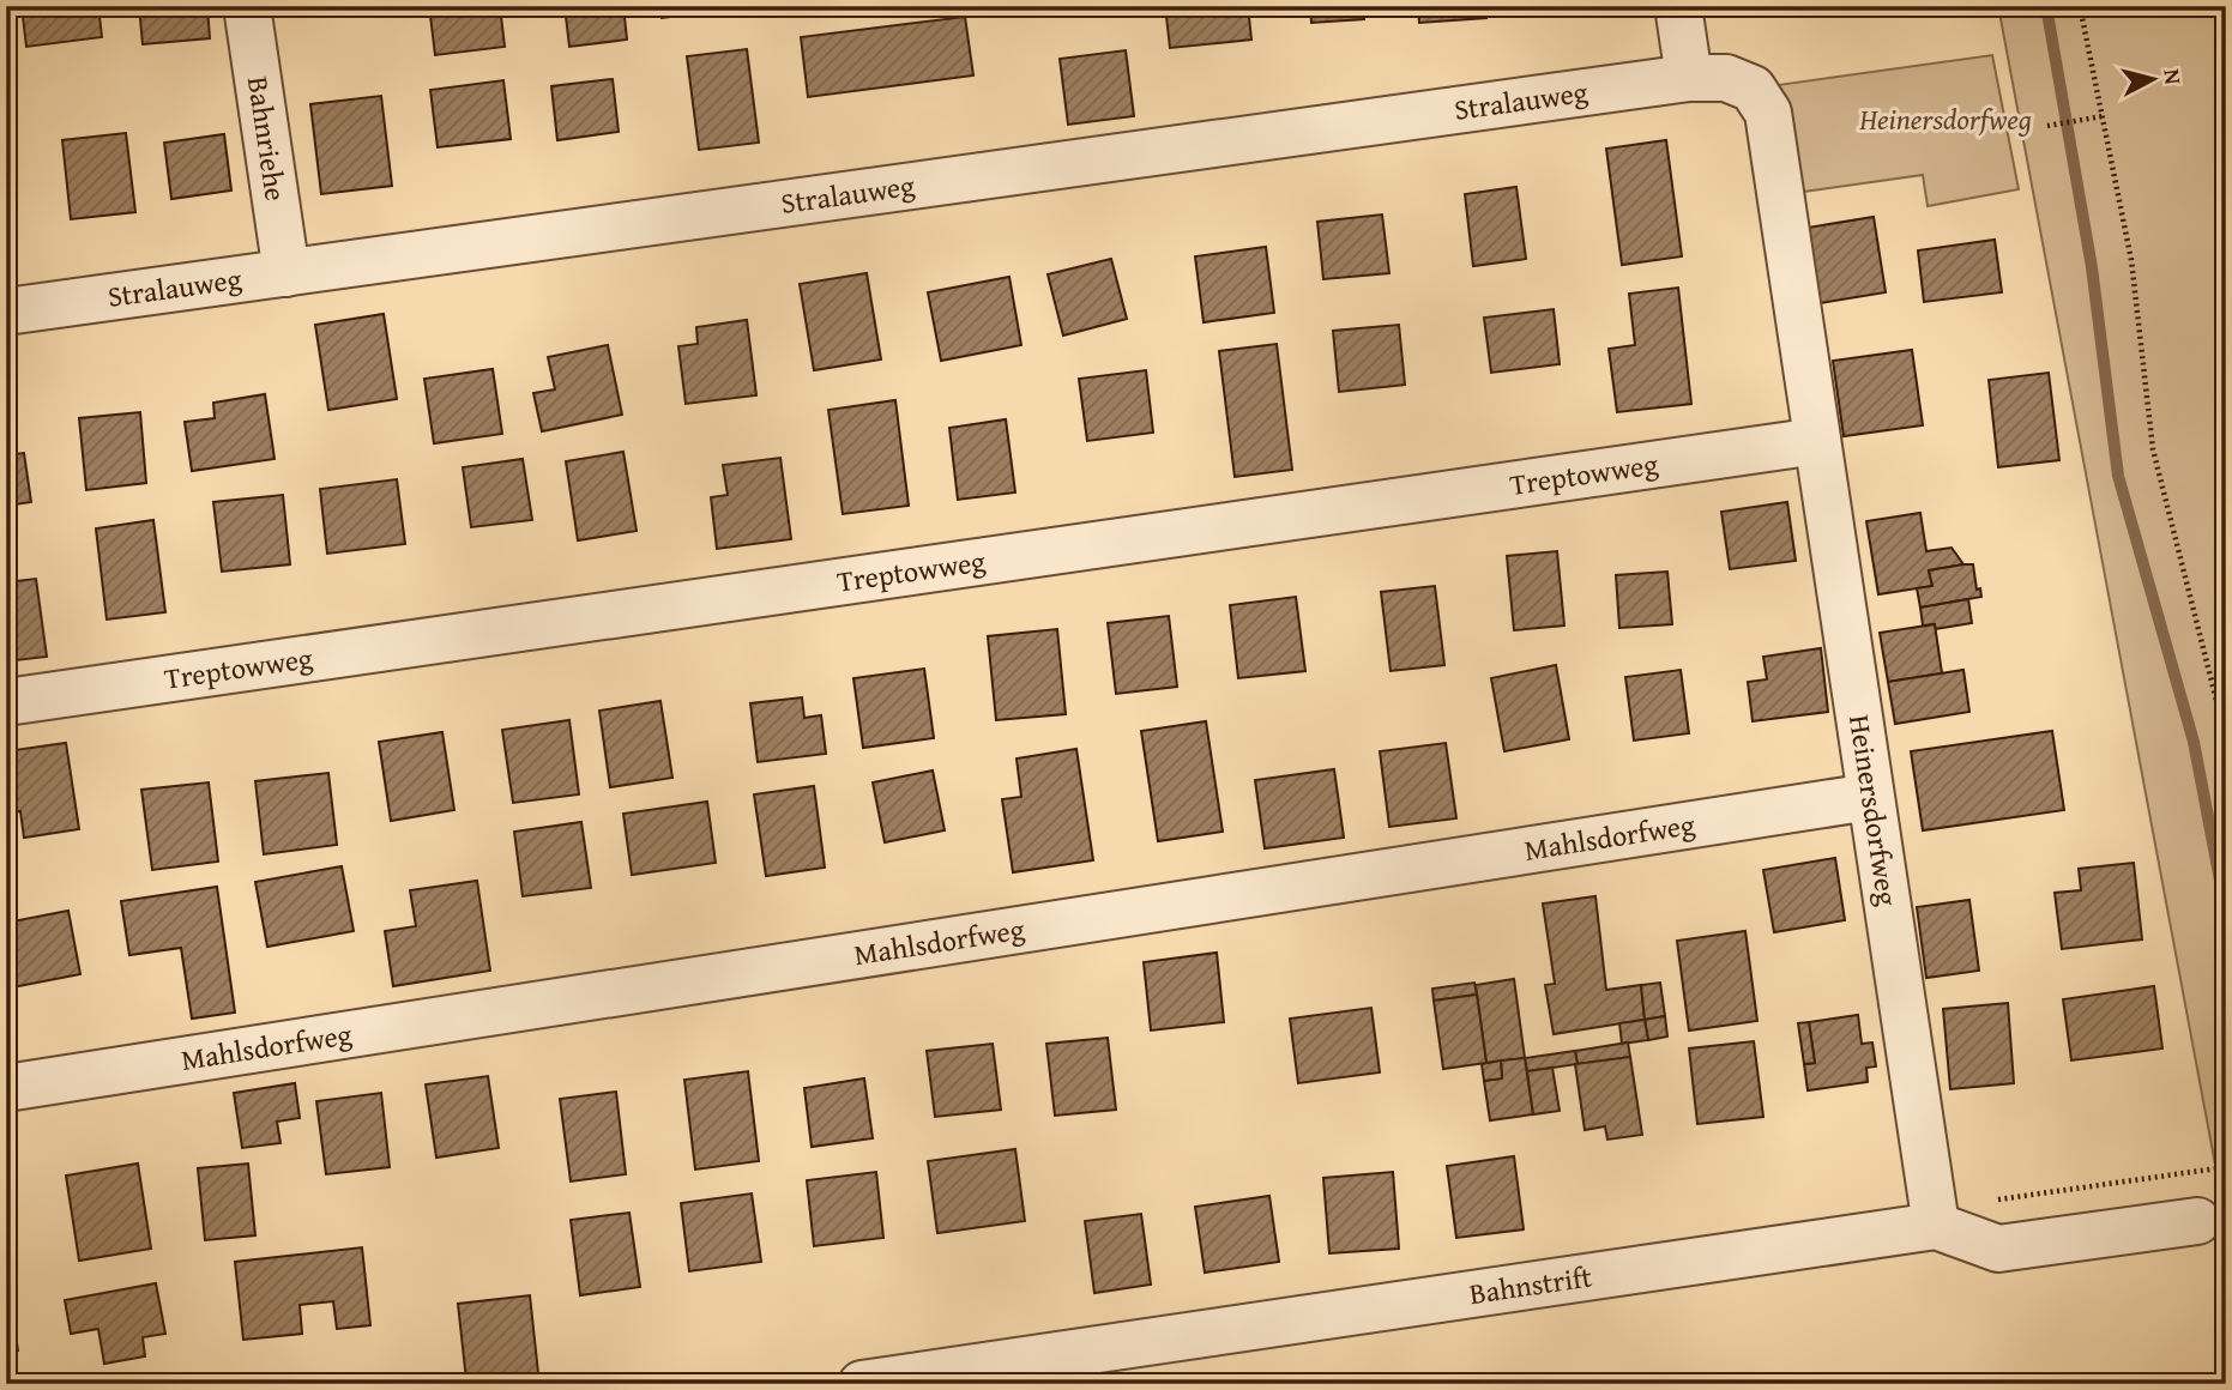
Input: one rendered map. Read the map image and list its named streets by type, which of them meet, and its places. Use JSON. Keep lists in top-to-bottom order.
{
  "streets": {
    "street": [
      "Stralauweg",
      "Bahnriehe",
      "Treptowweg",
      "Heinersdorfweg",
      "Mahlsdorfweg",
      "Bahnstrift"
    ]
  },
  "crossings": [
    ["Stralauweg", "Bahnriehe"],
    ["Stralauweg", "Heinersdorfweg"],
    ["Treptowweg", "Heinersdorfweg"],
    ["Heinersdorfweg", "Mahlsdorfweg"],
    ["Heinersdorfweg", "Bahnstrift"]
  ],
  "parks": ["Heinersdorfweg"],
  "north": "right"
}
